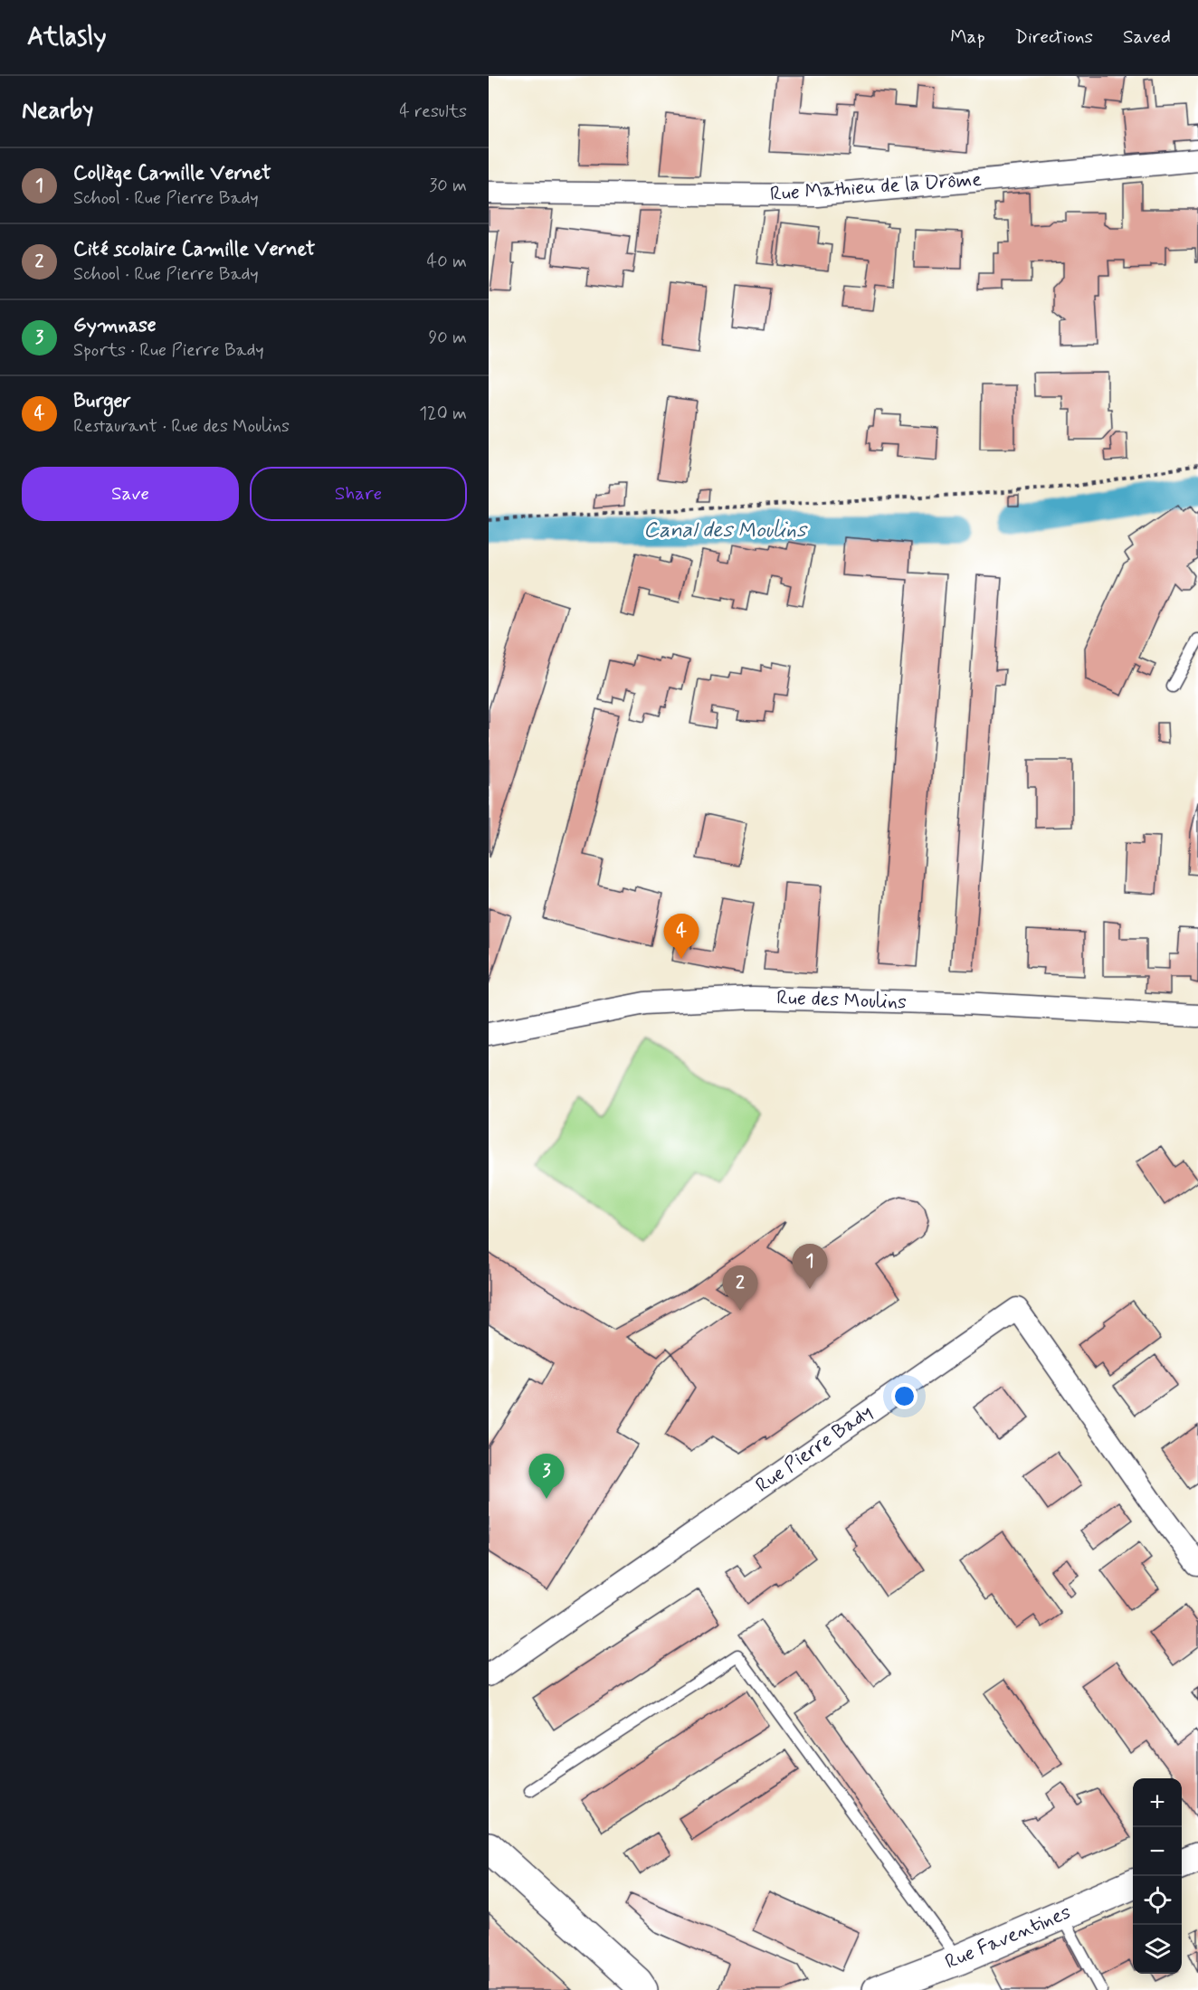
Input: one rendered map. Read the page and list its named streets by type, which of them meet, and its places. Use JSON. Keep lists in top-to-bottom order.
{
  "streets": {
    "main road": ["Rue Faventines"],
    "street": ["Rue Mathieu de la Drôme", "Rue des Moulins", "Rue Pierre Bady"]
  },
  "water": ["Canal des Moulins"],
  "page": {
    "header": "Atlasly",
    "nav": ["Map", "Directions", "Saved"],
    "heading": ["Nearby", "4 results"],
    "list": [
      {
        "mark": "1",
        "name": "Collège Camille Vernet",
        "note": "School · Rue Pierre Bady",
        "value": "30 m"
      },
      {
        "mark": "2",
        "name": "Cité scolaire Camille Vernet",
        "note": "School · Rue Pierre Bady",
        "value": "40 m"
      },
      {
        "mark": "3",
        "name": "Gymnase",
        "note": "Sports · Rue Pierre Bady",
        "value": "90 m"
      },
      {
        "mark": "4",
        "name": "Burger",
        "note": "Restaurant · Rue des Moulins",
        "value": "120 m"
      }
    ],
    "buttons": ["Save", "Share"],
    "pins": [
      "4",
      "1",
      "2",
      "3"
    ],
    "map_buttons": ["+", "−"]
  }
}
